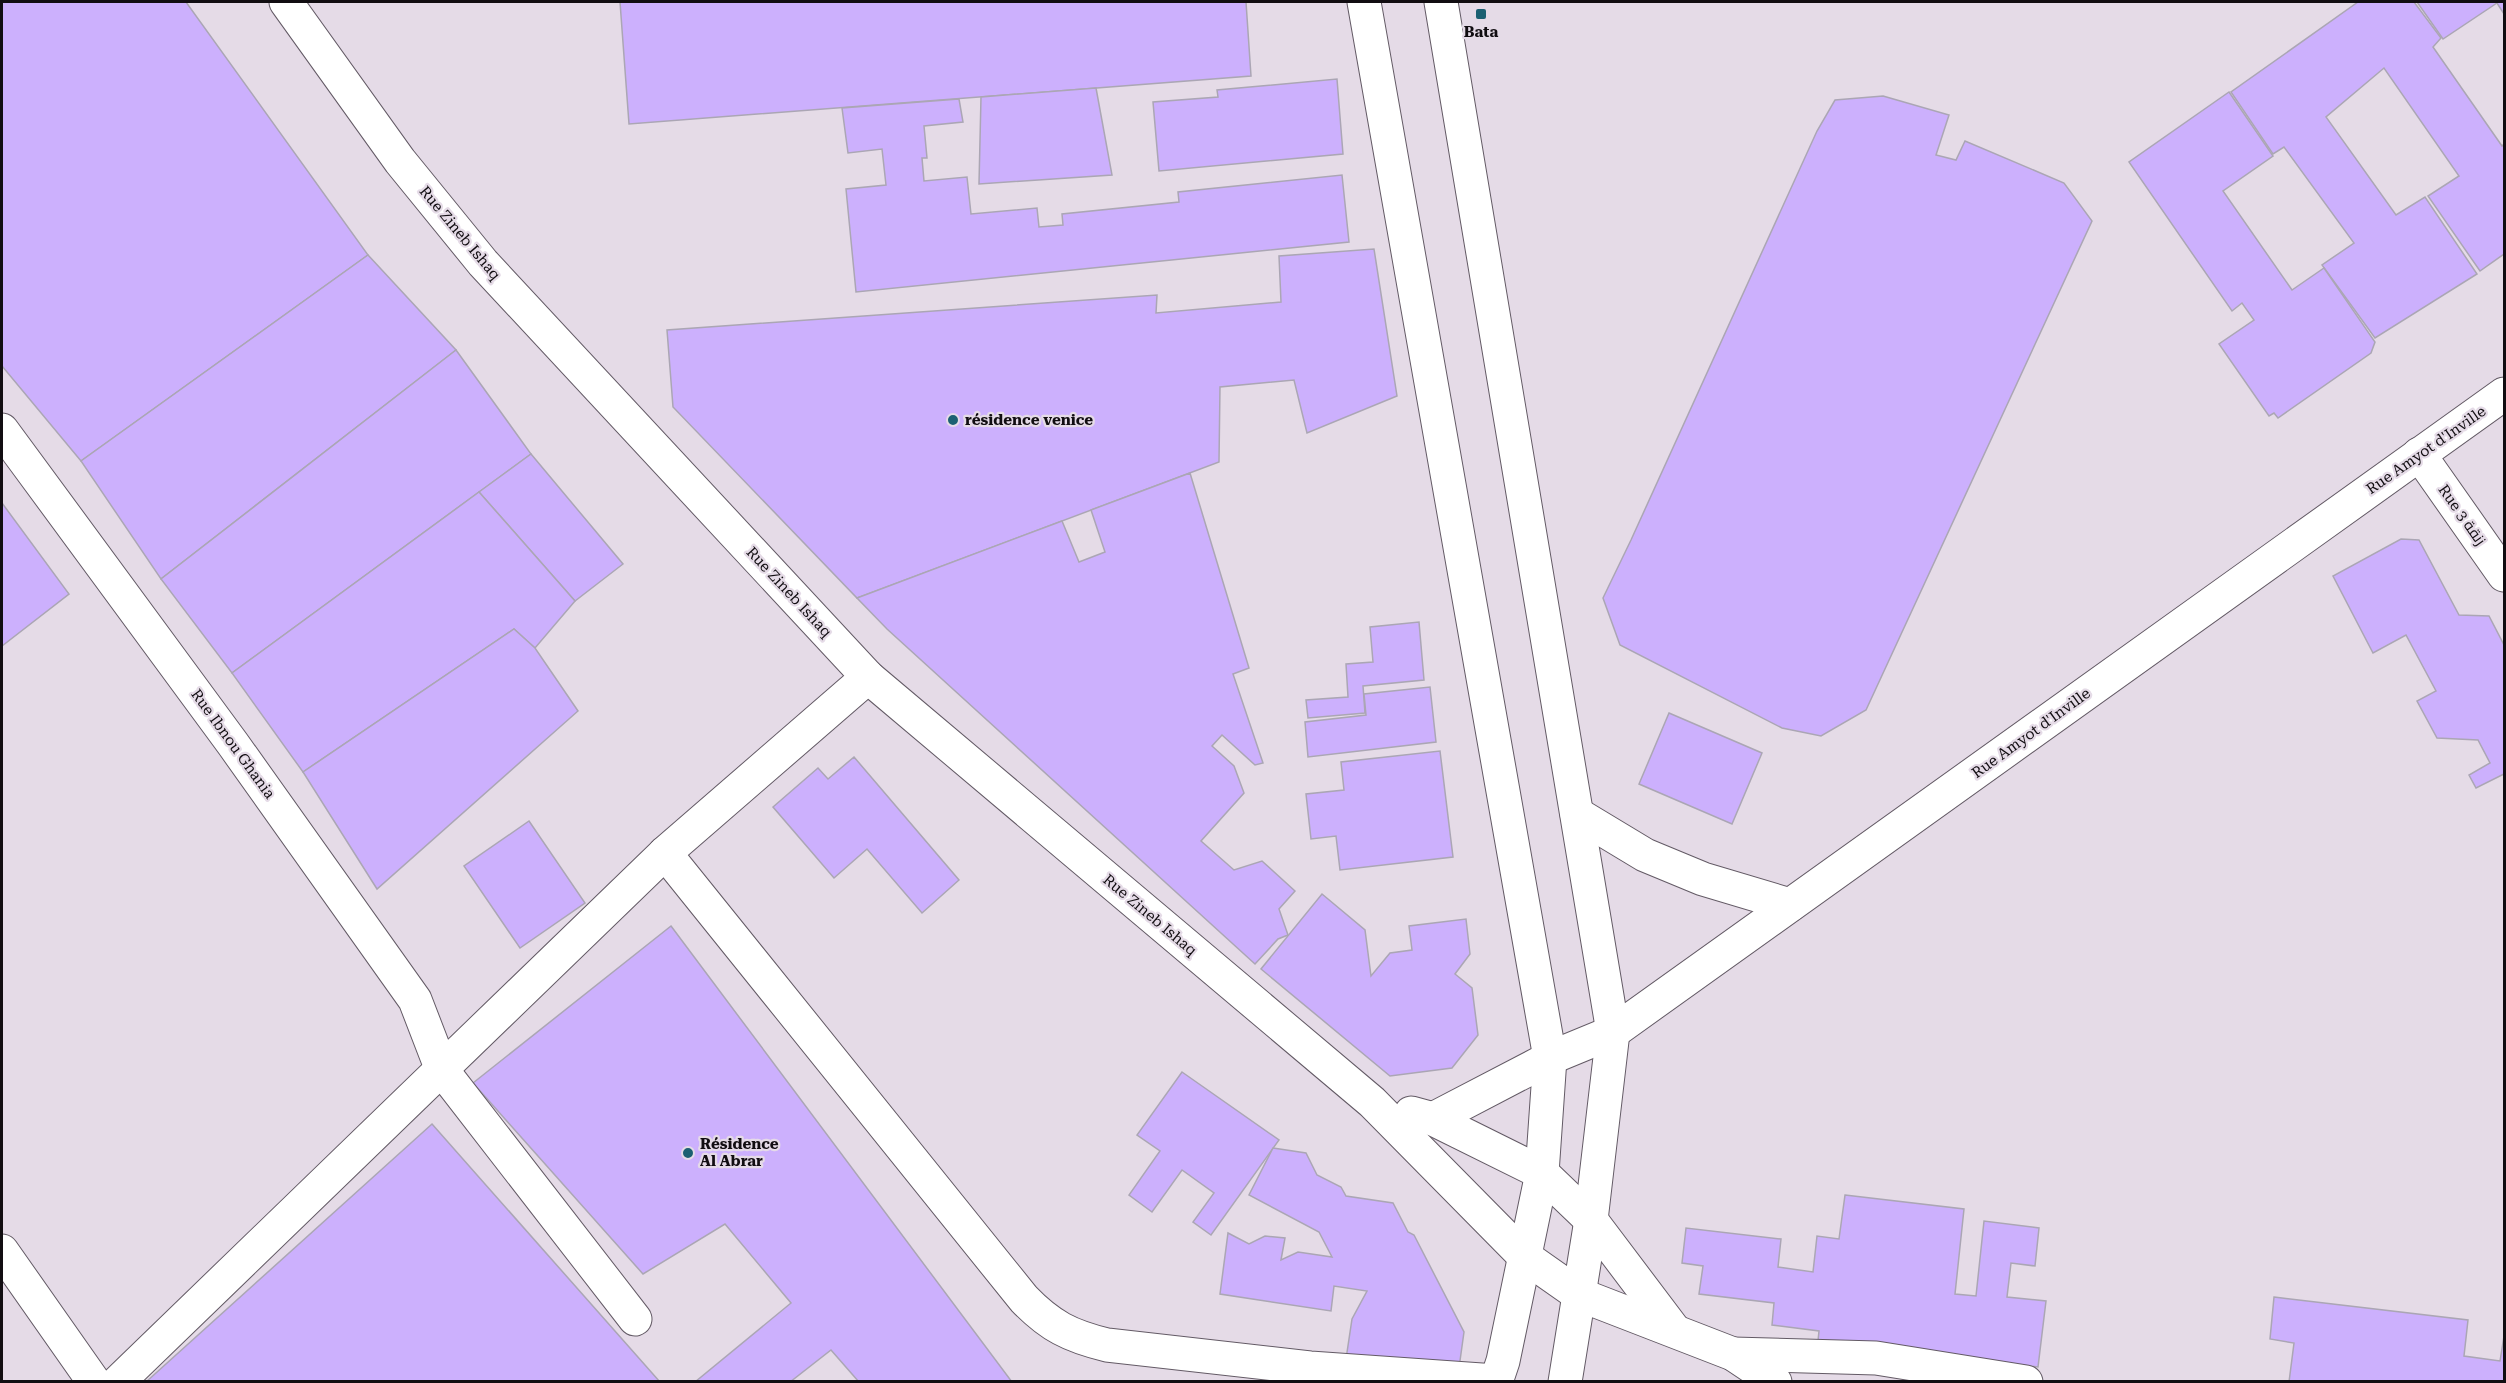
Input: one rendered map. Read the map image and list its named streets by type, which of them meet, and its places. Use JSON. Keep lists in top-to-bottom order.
{
  "streets": {
    "street": [
      "Rue Zineb Ishaq",
      "Rue Amyot d'Inville",
      "Rue 3 زنقة",
      "Rue Ibnou Ghania"
    ]
  },
  "crossings": [
    ["Rue Zineb Ishaq", "Rue Amyot d'Inville"],
    ["Rue Amyot d'Inville", "Rue 3 زنقة"]
  ],
  "places": {
    "transit": ["Bata"],
    "other": ["résidence venice", "Résidence Al Abrar"]
  }
}
